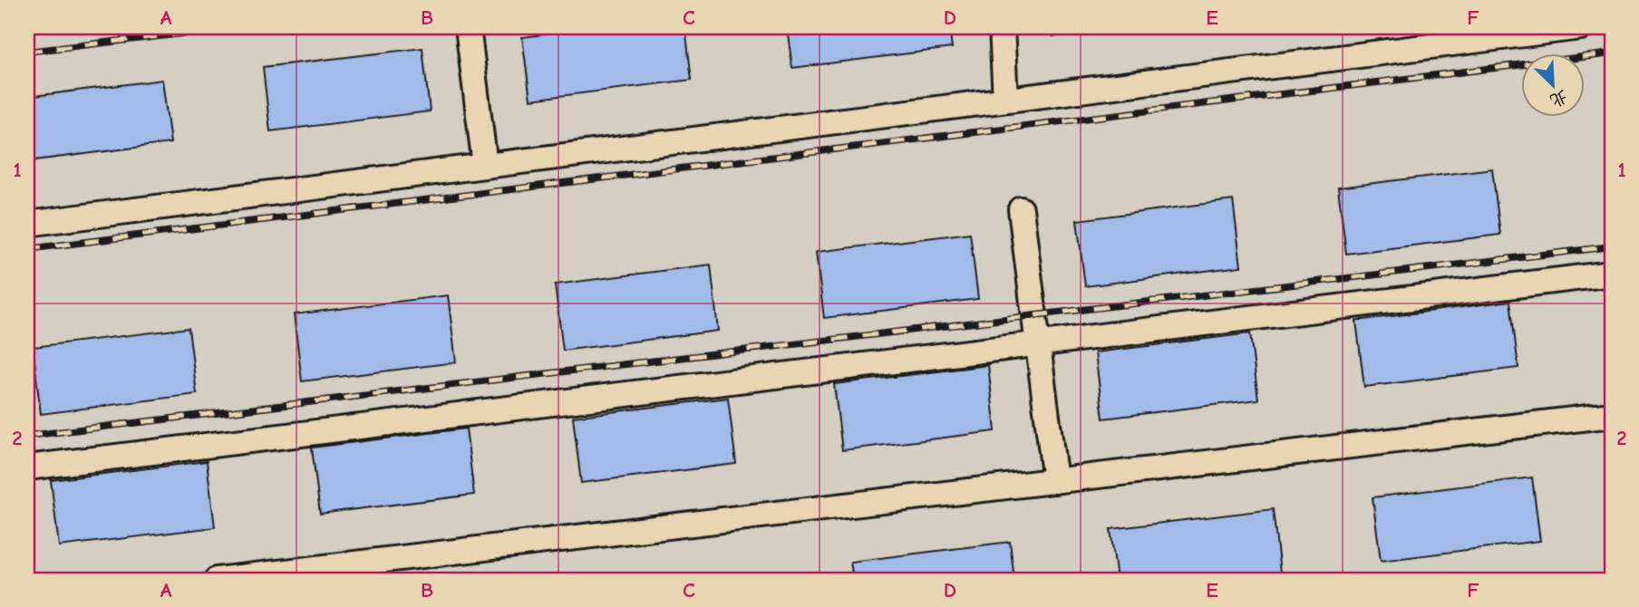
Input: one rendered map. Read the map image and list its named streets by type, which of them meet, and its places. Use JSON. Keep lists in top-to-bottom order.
{
  "north": "bottom right",
  "grid": {
    "columns": [
      "A",
      "B",
      "C",
      "D",
      "E",
      "F"
    ],
    "rows": ["1", "2"]
  }
}
